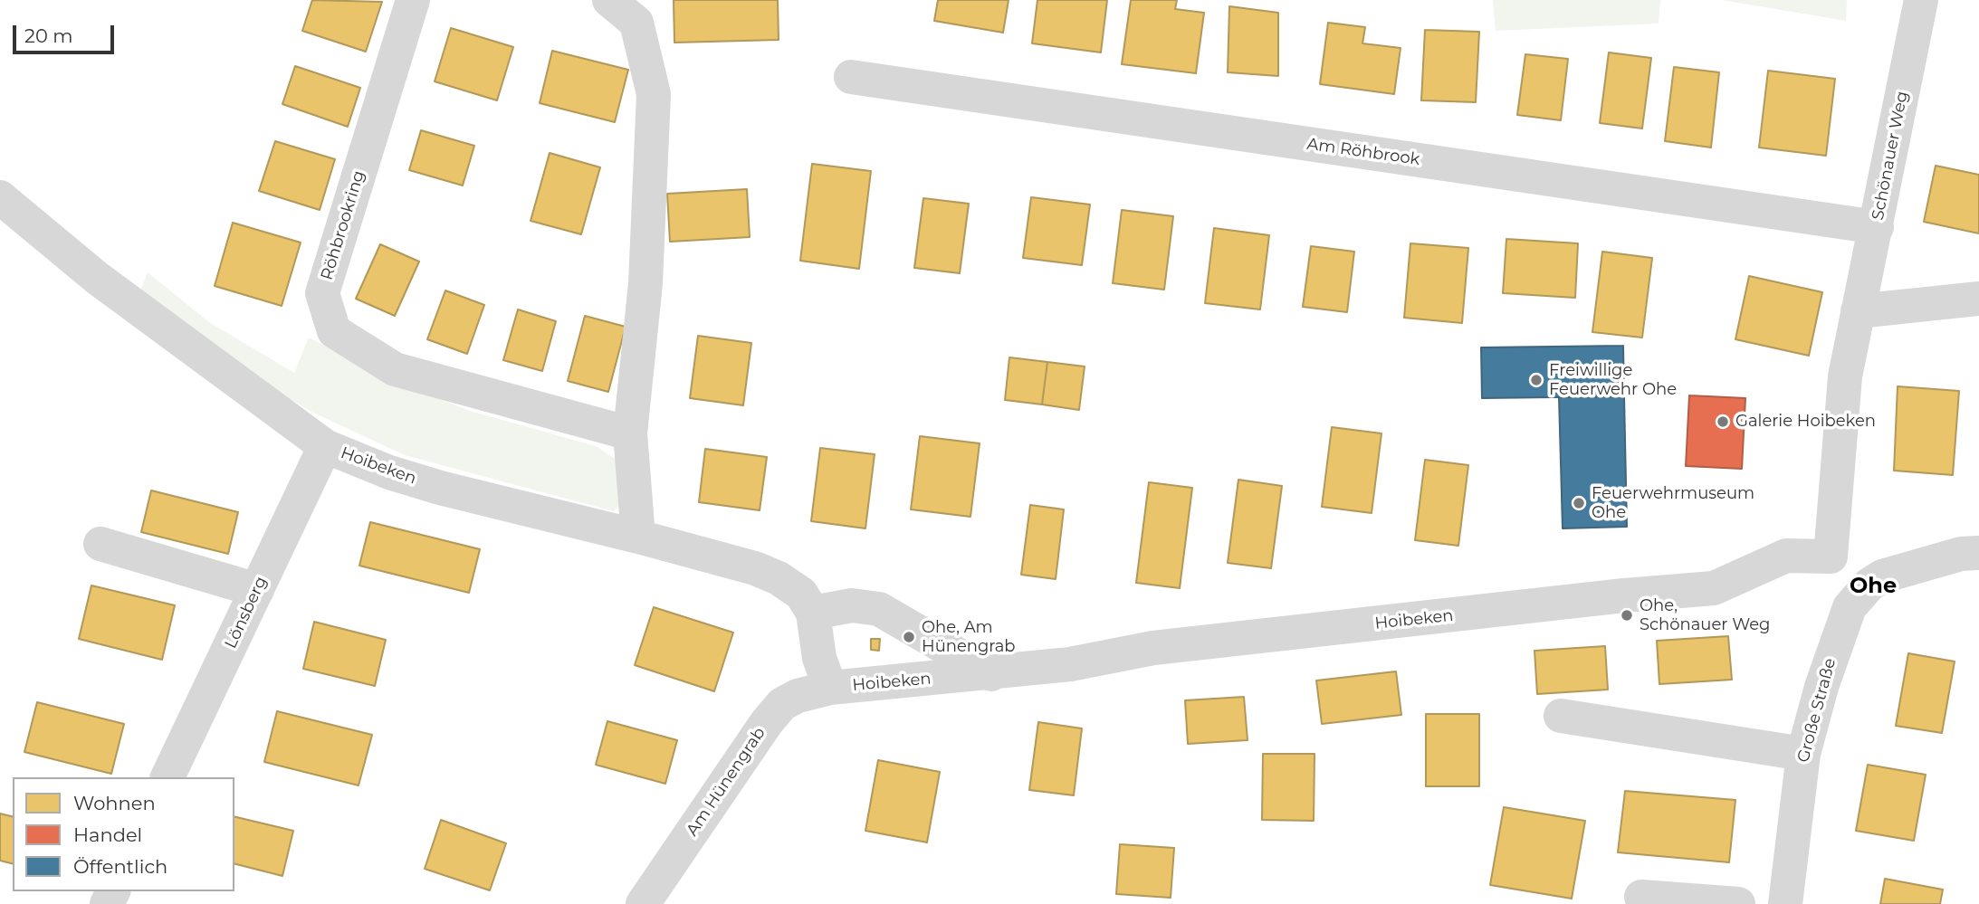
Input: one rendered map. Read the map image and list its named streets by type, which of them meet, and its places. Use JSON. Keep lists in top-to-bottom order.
{
  "streets": {
    "street": [
      "Am Röhbrook",
      "Schönauer Weg",
      "Röhbrookring",
      "Hoibeken",
      "Lönsberg",
      "Große Straße",
      "Am Hünengrab"
    ]
  },
  "crossings": [
    ["Am Röhbrook", "Schönauer Weg"],
    ["Schönauer Weg", "Hoibeken"],
    ["Hoibeken", "Lönsberg"],
    ["Hoibeken", "Am Hünengrab"]
  ],
  "districts": ["Ohe"],
  "places": [
    "Freiwillige Feuerwehr Ohe",
    "Galerie Hoibeken",
    "Feuerwehrmuseum Ohe",
    "Ohe, Schönauer Weg",
    "Ohe, Am Hünengrab"
  ],
  "legend": ["Wohnen", "Handel", "Öffentlich"],
  "scale_bar": "20 m"
}
